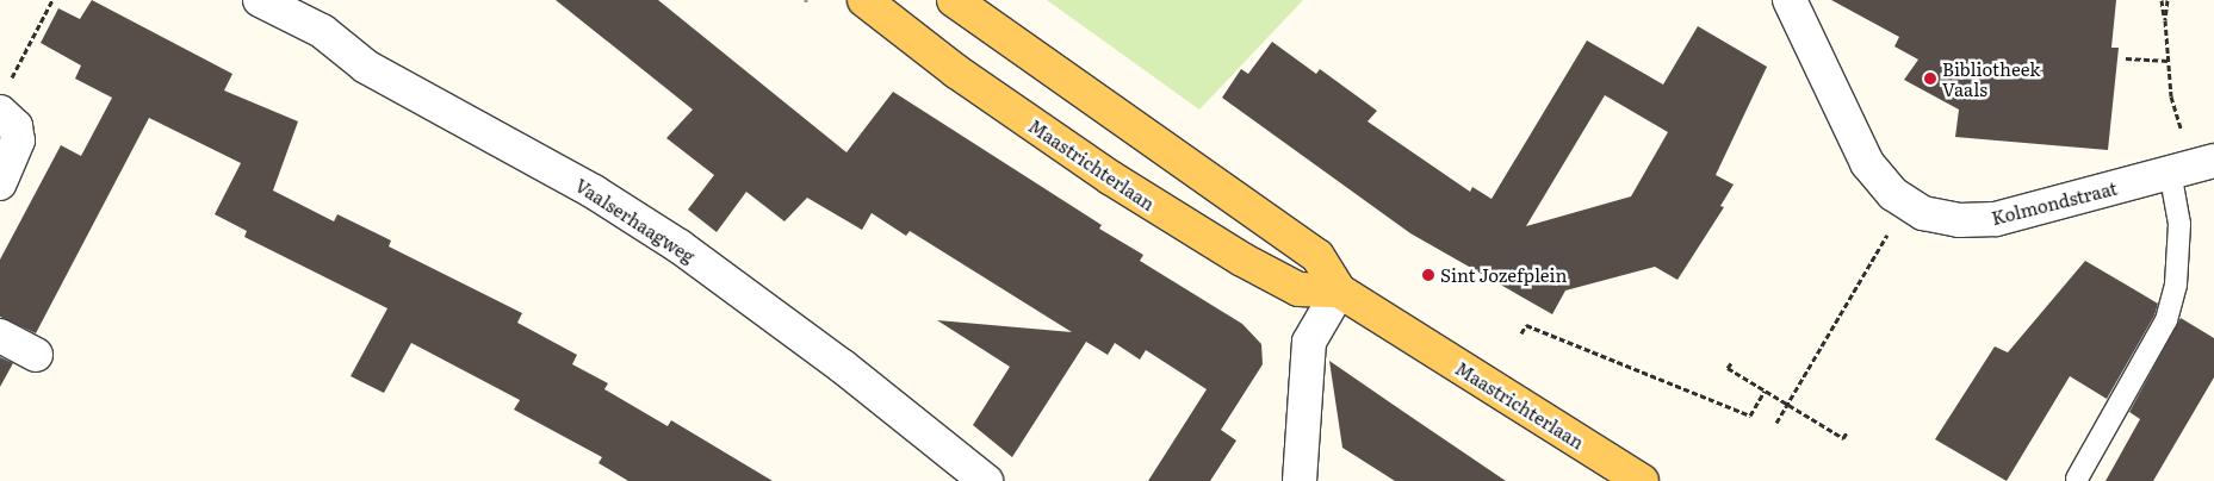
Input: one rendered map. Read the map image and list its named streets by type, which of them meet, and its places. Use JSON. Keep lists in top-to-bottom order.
{
  "streets": {
    "main road": ["Maastrichterlaan"],
    "street": ["Kolmondstraat", "Vaalserhaagweg"]
  },
  "places": ["Bibliotheek Vaals", "Sint Jozefplein"]
}
